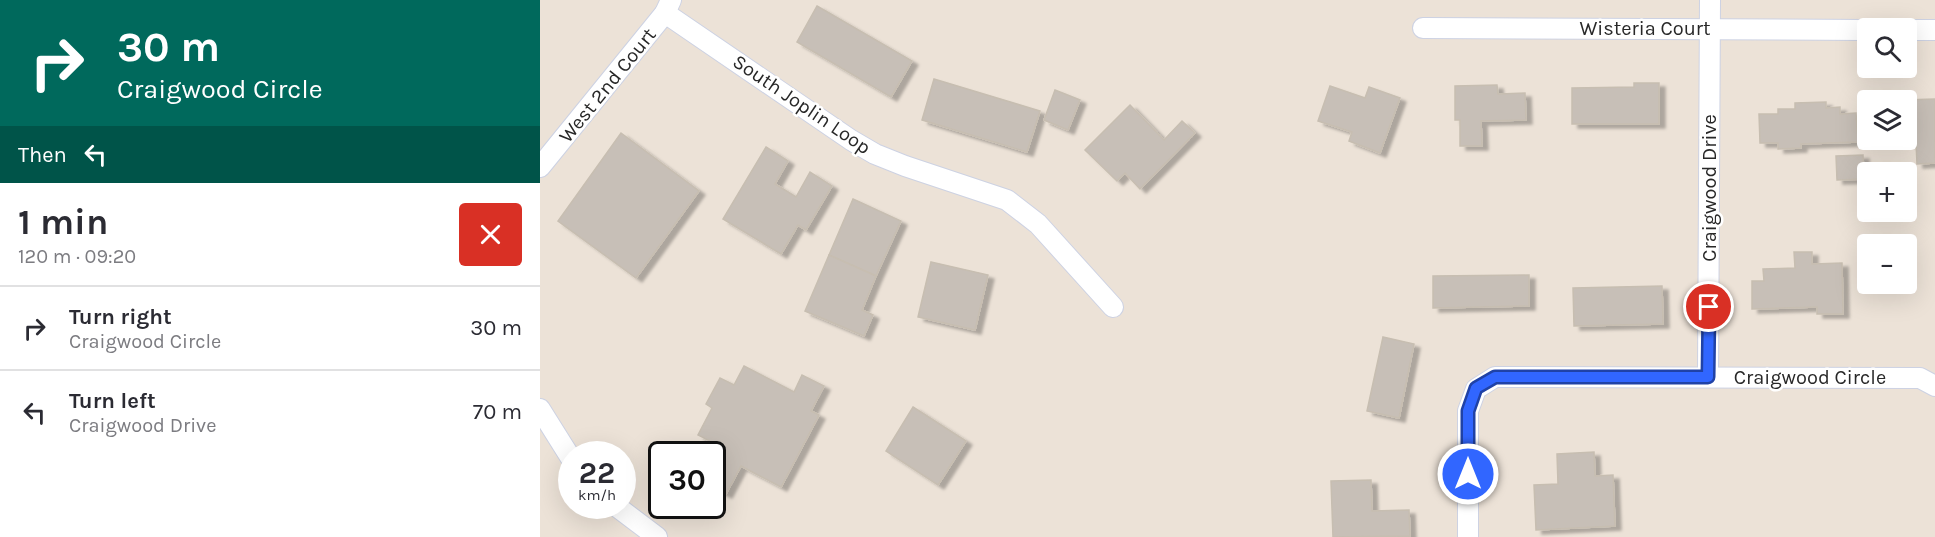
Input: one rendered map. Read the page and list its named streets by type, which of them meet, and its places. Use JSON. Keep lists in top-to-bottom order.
{
  "streets": {
    "street": [
      "Wisteria Court",
      "West 2nd Court",
      "South Joplin Loop",
      "Craigwood Drive",
      "Craigwood Circle"
    ]
  },
  "crossings": [
    ["Wisteria Court", "Craigwood Drive"],
    ["West 2nd Court", "South Joplin Loop"],
    ["Craigwood Drive", "Craigwood Circle"]
  ],
  "page": {
    "turn": ["30 m", "Craigwood Circle"],
    "map_buttons": ["+", "−"],
    "then": "Then",
    "heading": ["1 min", "120 m · 09:20"],
    "list": [
      {
        "name": "Turn right",
        "note": "Craigwood Circle",
        "value": "30 m"
      },
      {
        "name": "Turn left",
        "note": "Craigwood Drive",
        "value": "70 m"
      }
    ],
    "speed": "22 km/h",
    "limit": "30"
  }
}
